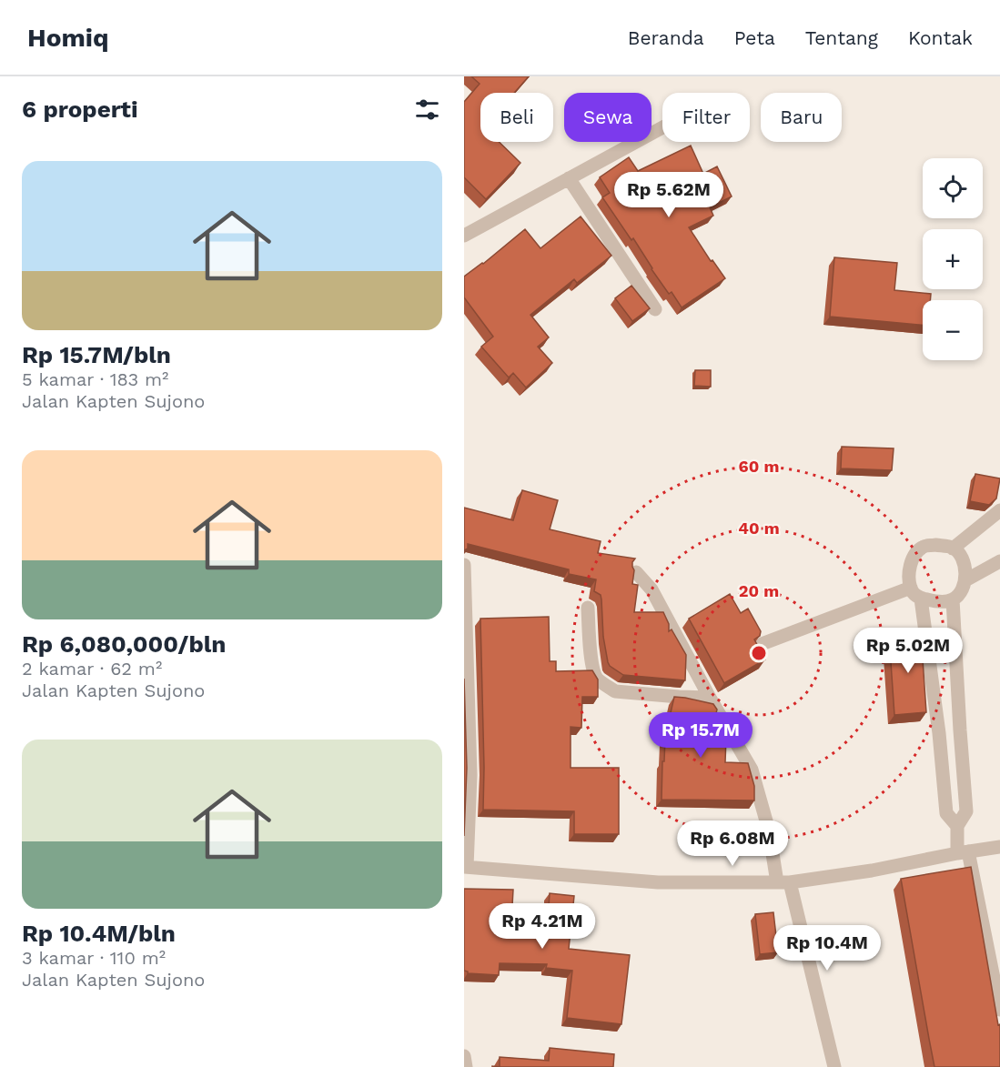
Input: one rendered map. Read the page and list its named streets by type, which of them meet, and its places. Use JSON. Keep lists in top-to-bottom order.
{
  "page": {
    "header": "Homiq",
    "nav": [
      "Beranda",
      "Peta",
      "Tentang",
      "Kontak"
    ],
    "heading": "6 properti",
    "chip": [
      "Beli",
      "Sewa",
      "Filter",
      "Baru"
    ],
    "list": [
      {
        "name": "Rp 15.7M/bln",
        "note": "5 kamar · 183 m² · Jalan Kapten Sujono"
      },
      {
        "name": "Rp 6,080,000/bln",
        "note": "2 kamar · 62 m² · Jalan Kapten Sujono"
      },
      {
        "name": "Rp 10.4M/bln",
        "note": "3 kamar · 110 m² · Jalan Kapten Sujono"
      }
    ],
    "map_buttons": ["+", "−"],
    "price": [
      "Rp 5.62M",
      "Rp 5.02M",
      "Rp 15.7M",
      "Rp 6.08M",
      "Rp 4.21M",
      "Rp 10.4M"
    ]
  },
  "rings": ["60 m", "40 m", "20 m"]
}
